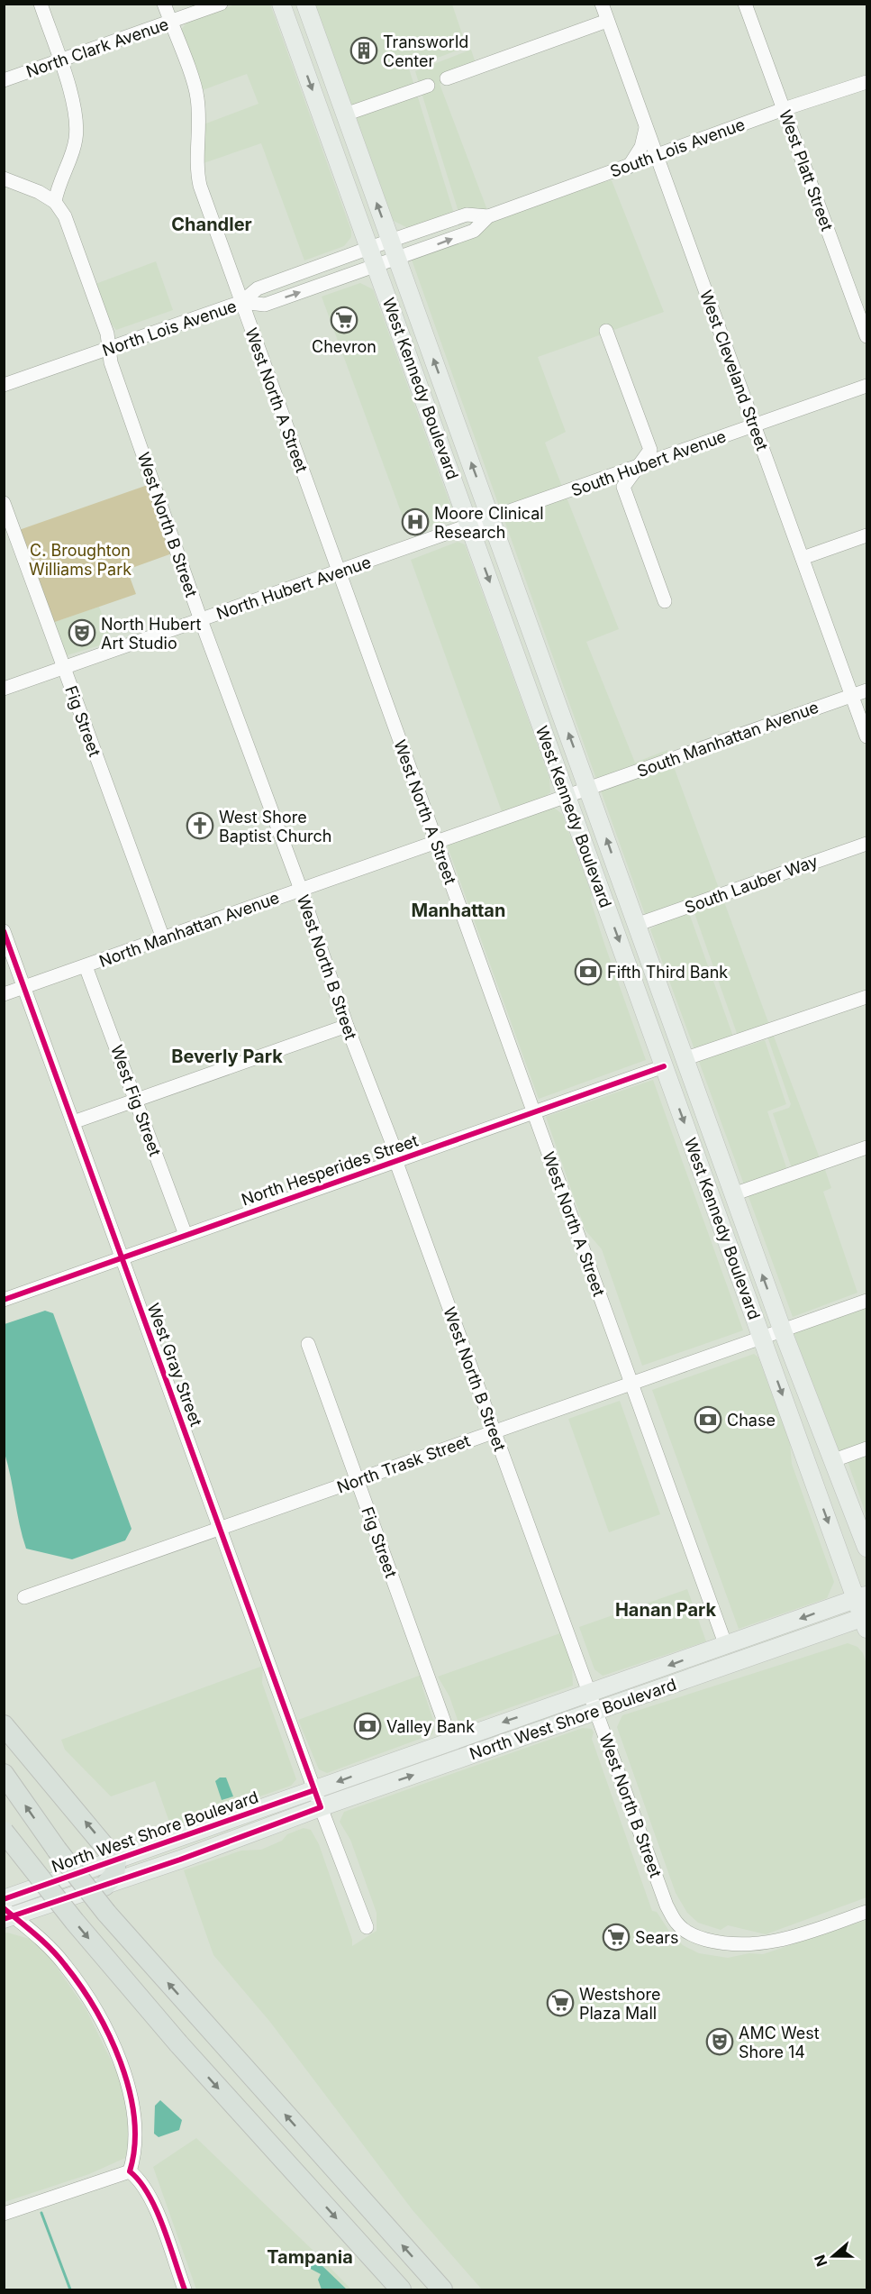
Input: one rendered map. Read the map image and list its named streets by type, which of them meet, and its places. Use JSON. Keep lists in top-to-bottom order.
{
  "streets": {
    "main road": ["West Kennedy Boulevard", "North West Shore Boulevard"],
    "street": [
      "North Clark Avenue",
      "South Lois Avenue",
      "West Platt Street",
      "North Lois Avenue",
      "West Cleveland Street",
      "West North A Street",
      "South Hubert Avenue",
      "West North B Street",
      "North Hubert Avenue",
      "Fig Street",
      "South Manhattan Avenue",
      "South Lauber Way",
      "North Manhattan Avenue",
      "West Fig Street",
      "North Hesperides Street",
      "West Gray Street",
      "North Trask Street"
    ]
  },
  "crossings": [
    ["North Clark Avenue", "West North A Street"],
    ["South Lois Avenue", "West Platt Street"],
    ["South Lois Avenue", "North Lois Avenue"],
    ["South Lois Avenue", "West Cleveland Street"],
    ["South Lois Avenue", "West Kennedy Boulevard"],
    ["South Lois Avenue", "West North A Street"],
    ["North Lois Avenue", "West Kennedy Boulevard"],
    ["North Lois Avenue", "West North A Street"],
    ["North Lois Avenue", "West North B Street"],
    ["West Cleveland Street", "South Hubert Avenue"],
    ["West Cleveland Street", "South Manhattan Avenue"],
    ["West Kennedy Boulevard", "South Hubert Avenue"],
    ["West Kennedy Boulevard", "North Hubert Avenue"],
    ["West Kennedy Boulevard", "South Manhattan Avenue"],
    ["West Kennedy Boulevard", "South Lauber Way"],
    ["West Kennedy Boulevard", "North Manhattan Avenue"],
    ["West Kennedy Boulevard", "North Hesperides Street"],
    ["West Kennedy Boulevard", "North Trask Street"],
    ["West Kennedy Boulevard", "North West Shore Boulevard"],
    ["West North A Street", "North Hubert Avenue"],
    ["West North A Street", "North Manhattan Avenue"],
    ["West North A Street", "North Hesperides Street"],
    ["West North A Street", "North Trask Street"],
    ["West North A Street", "North West Shore Boulevard"],
    ["South Hubert Avenue", "North Hubert Avenue"],
    ["West North B Street", "North Hubert Avenue"],
    ["West North B Street", "North Manhattan Avenue"],
    ["West North B Street", "North Hesperides Street"],
    ["West North B Street", "North Trask Street"],
    ["West North B Street", "North West Shore Boulevard"],
    ["North Hubert Avenue", "Fig Street"],
    ["Fig Street", "North Manhattan Avenue"],
    ["Fig Street", "North Trask Street"],
    ["Fig Street", "North West Shore Boulevard"],
    ["South Manhattan Avenue", "North Manhattan Avenue"],
    ["North Manhattan Avenue", "West Fig Street"],
    ["North Manhattan Avenue", "West Gray Street"],
    ["West Fig Street", "North Hesperides Street"],
    ["North Hesperides Street", "West Gray Street"],
    ["West Gray Street", "North Trask Street"],
    ["West Gray Street", "North West Shore Boulevard"]
  ],
  "districts": [
    "Chandler",
    "Manhattan",
    "Beverly Park",
    "Hanan Park",
    "Tampania"
  ],
  "parks": ["C. Broughton Williams Park"],
  "places": {
    "building": ["Transworld Center"],
    "supermarket": ["Chevron", "Sears", "Westshore Plaza Mall"],
    "hospital": ["Moore Clinical Research"],
    "theatre": ["North Hubert Art Studio", "AMC West Shore 14"],
    "church": ["West Shore Baptist Church"],
    "bank": ["Fifth Third Bank", "Chase", "Valley Bank"]
  },
  "north": "left"
}
